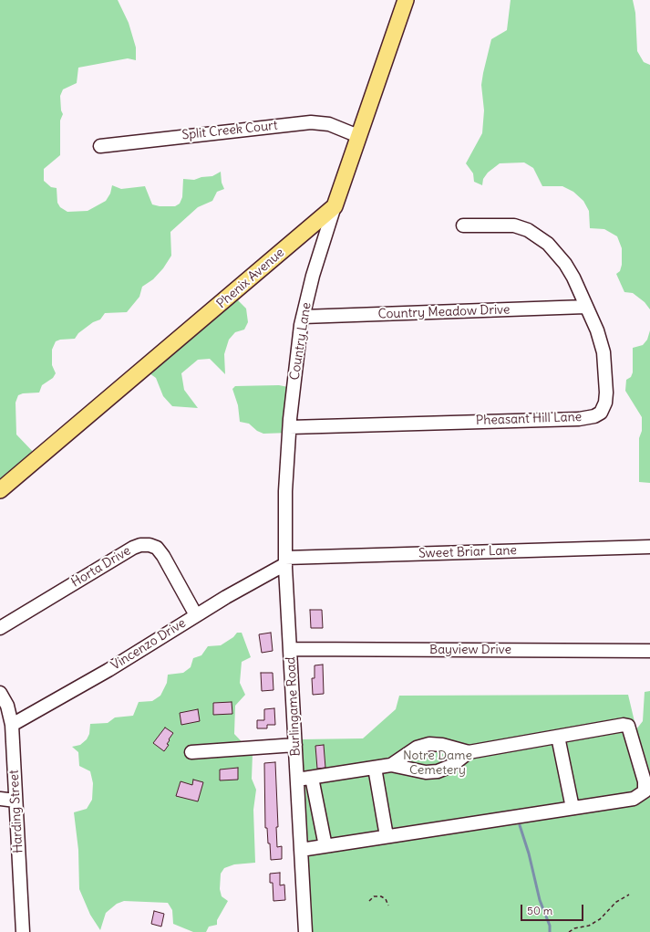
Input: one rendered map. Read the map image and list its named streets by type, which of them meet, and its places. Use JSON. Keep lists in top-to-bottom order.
{
  "streets": {
    "main road": ["Phenix Avenue"],
    "street": [
      "Split Creek Court",
      "Country Meadow Drive",
      "Country Lane",
      "Pheasant Hill Lane",
      "Sweet Briar Lane",
      "Horta Drive",
      "Vincenzo Drive",
      "Bayview Drive",
      "Burlingame Road",
      "Harding Street"
    ]
  },
  "crossings": [
    ["Phenix Avenue", "Country Lane"],
    ["Country Meadow Drive", "Country Lane"],
    ["Country Meadow Drive", "Pheasant Hill Lane"],
    ["Country Lane", "Pheasant Hill Lane"],
    ["Country Lane", "Burlingame Road"],
    ["Sweet Briar Lane", "Vincenzo Drive"],
    ["Sweet Briar Lane", "Burlingame Road"],
    ["Horta Drive", "Vincenzo Drive"],
    ["Vincenzo Drive", "Burlingame Road"],
    ["Vincenzo Drive", "Harding Street"],
    ["Bayview Drive", "Burlingame Road"]
  ],
  "parks": ["Notre Dame Cemetery"],
  "scale_bar": "50 m"
}
